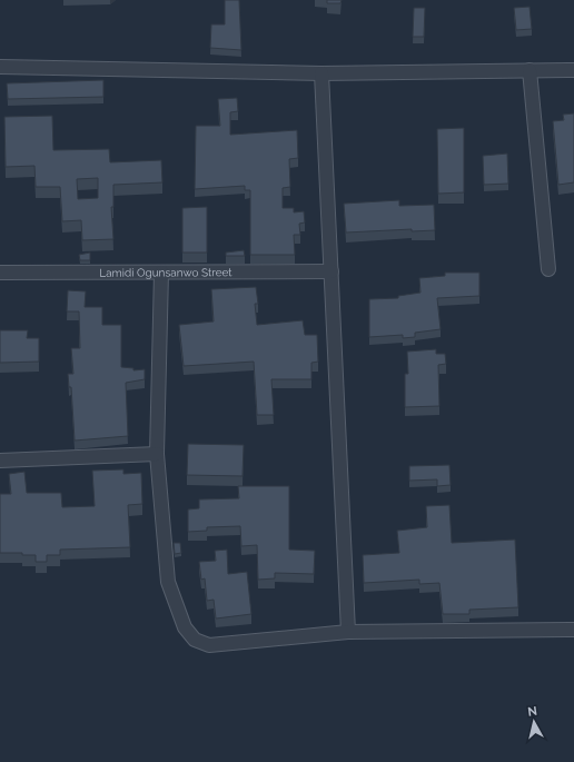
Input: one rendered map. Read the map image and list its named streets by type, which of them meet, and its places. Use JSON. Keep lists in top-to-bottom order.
{
  "streets": {
    "street": ["Lamidi Ogunsanwo Street"]
  },
  "north": "top"
}
